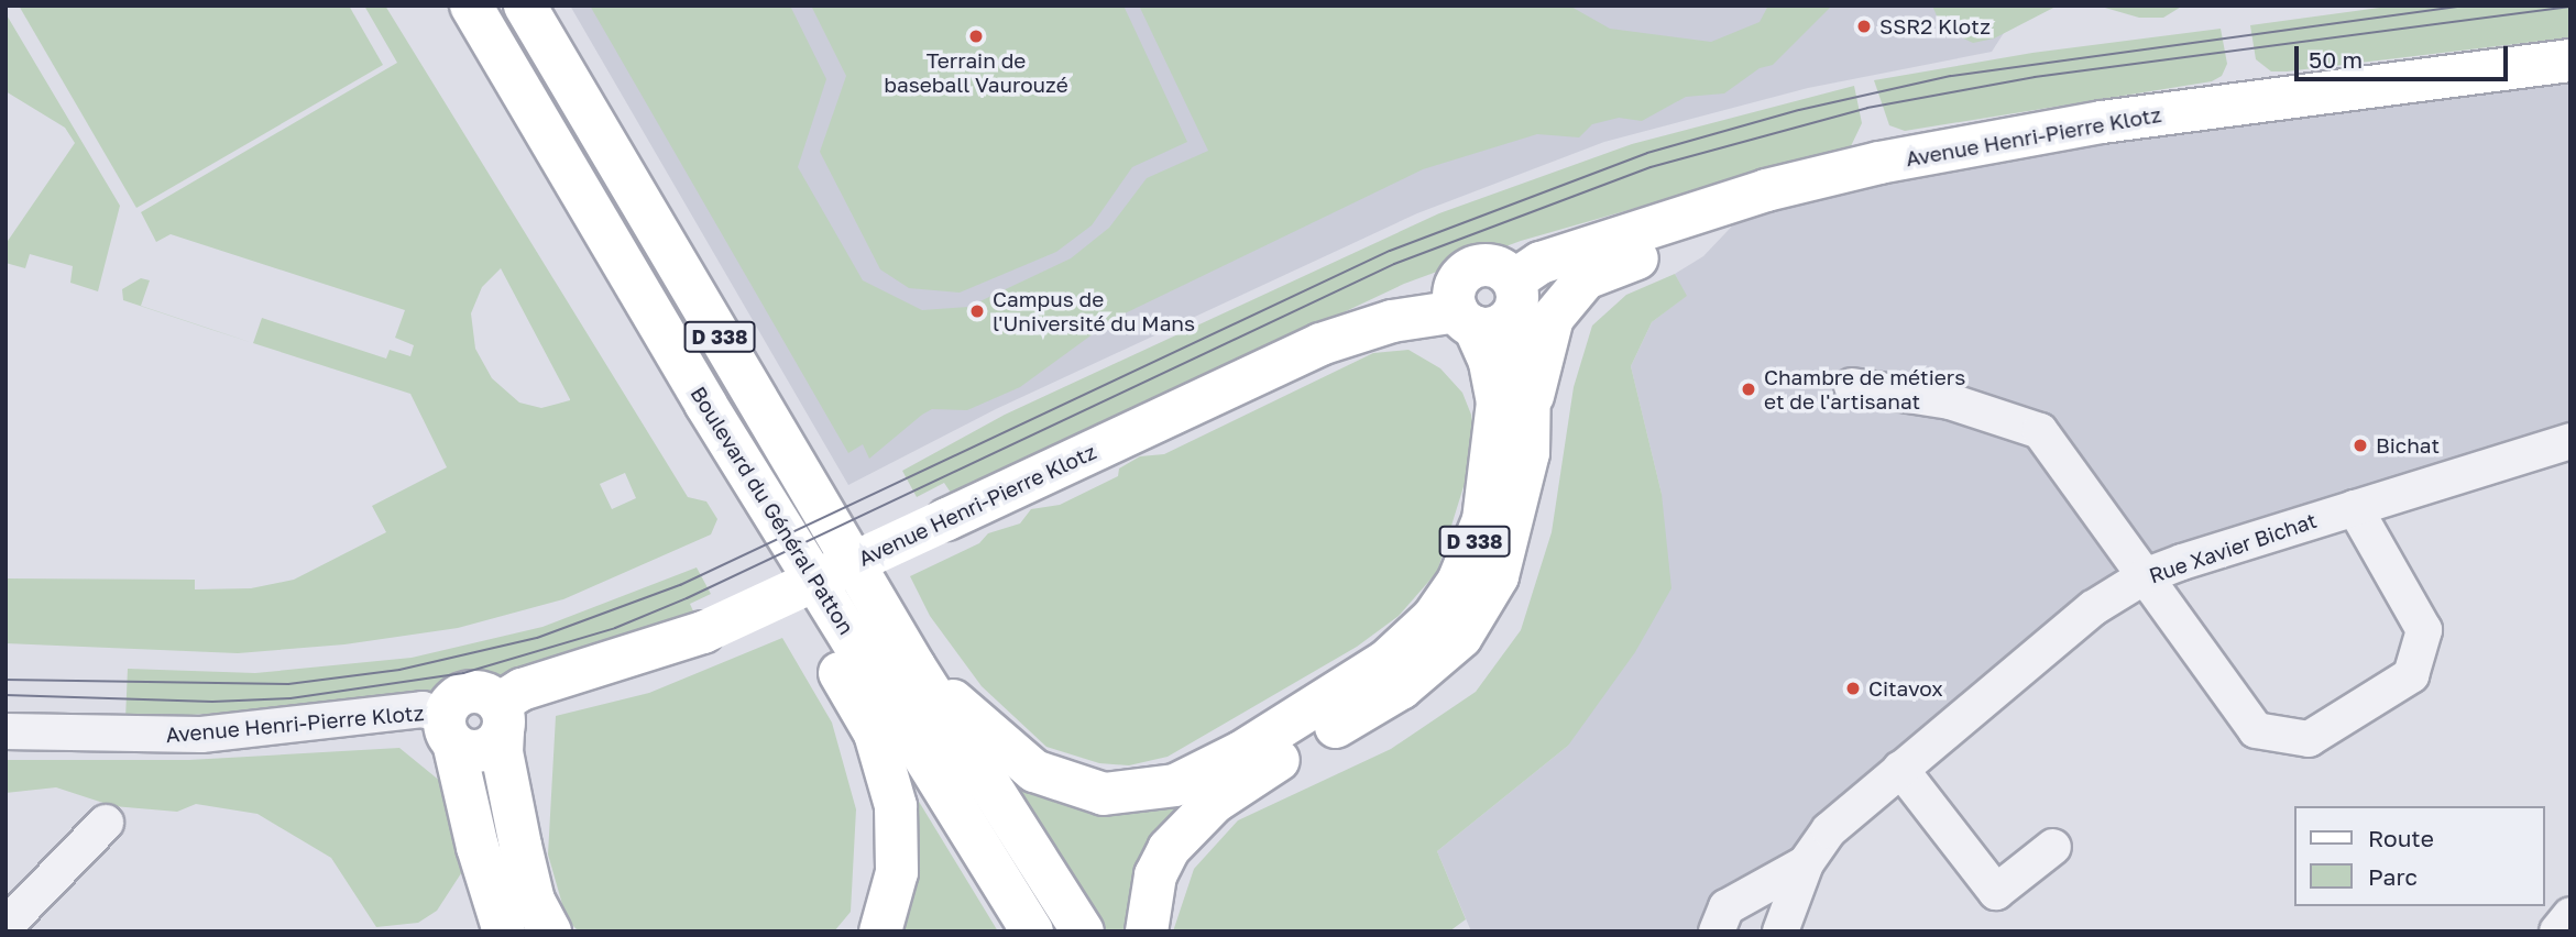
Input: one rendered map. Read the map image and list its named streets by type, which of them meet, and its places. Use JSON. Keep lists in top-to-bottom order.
{
  "streets": {
    "main road": ["Avenue Henri-Pierre Klotz", "D 338", "Boulevard du Général Patton"],
    "street": ["Rue Xavier Bichat"]
  },
  "crossings": [
    ["Avenue Henri-Pierre Klotz", "D 338"],
    ["D 338", "Boulevard du Général Patton"]
  ],
  "places": [
    "SSR2 Klotz",
    "Terrain de baseball Vaurouzé",
    "Campus de l'Université du Mans",
    "Chambre de métiers et de l'artisanat",
    "Bichat",
    "Citavox"
  ],
  "legend": ["Route", "Parc"],
  "scale_bar": "50 m"
}
